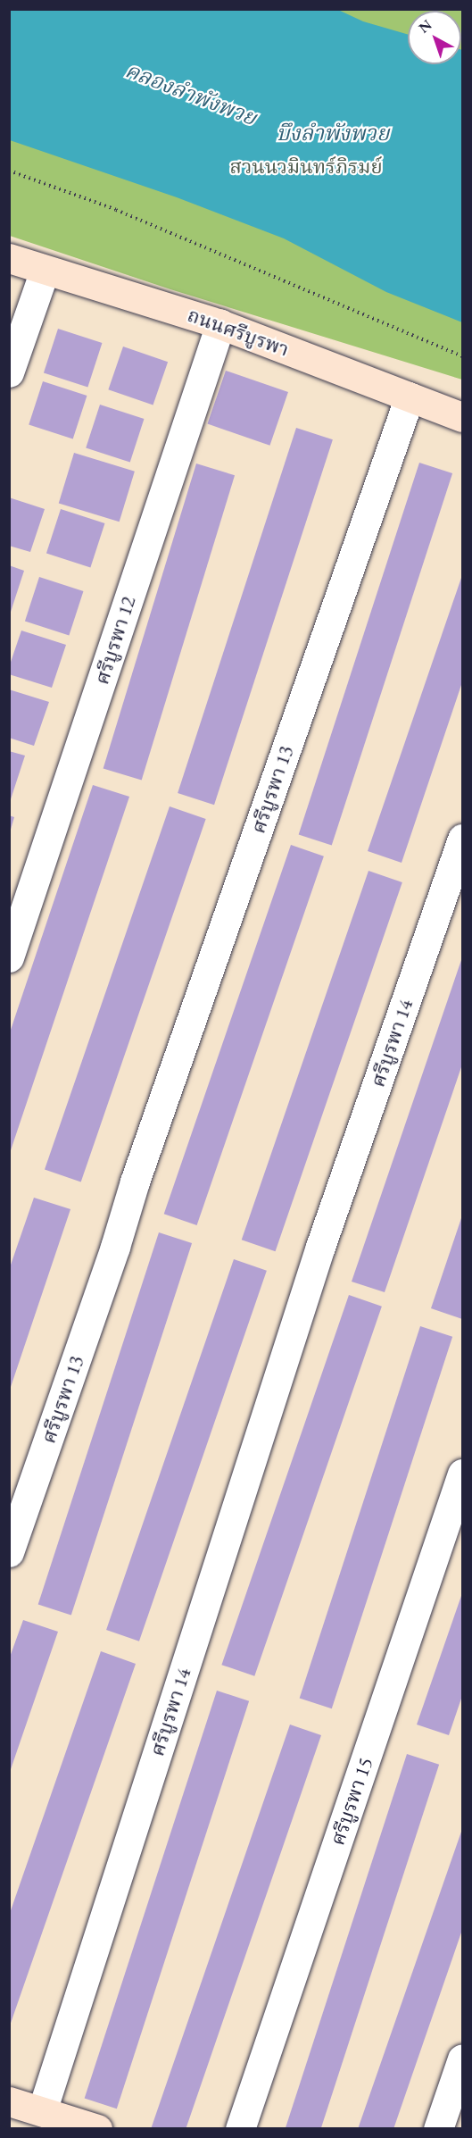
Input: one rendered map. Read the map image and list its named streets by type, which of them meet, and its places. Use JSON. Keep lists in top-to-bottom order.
{
  "streets": {
    "street": [
      "ถนนศรีบูรพา",
      "ศรีบูรพา 12",
      "ศรีบูรพา 13",
      "ศรีบูรพา 14",
      "ศรีบูรพา 15"
    ]
  },
  "crossings": [
    ["ถนนศรีบูรพา", "ศรีบูรพา 12"],
    ["ถนนศรีบูรพา", "ศรีบูรพา 13"]
  ],
  "water": ["คลองลำพังพวย", "บึงลำพังพวย"],
  "parks": ["สวนนวมินทร์ภิรมย์"],
  "north": "top left"
}
